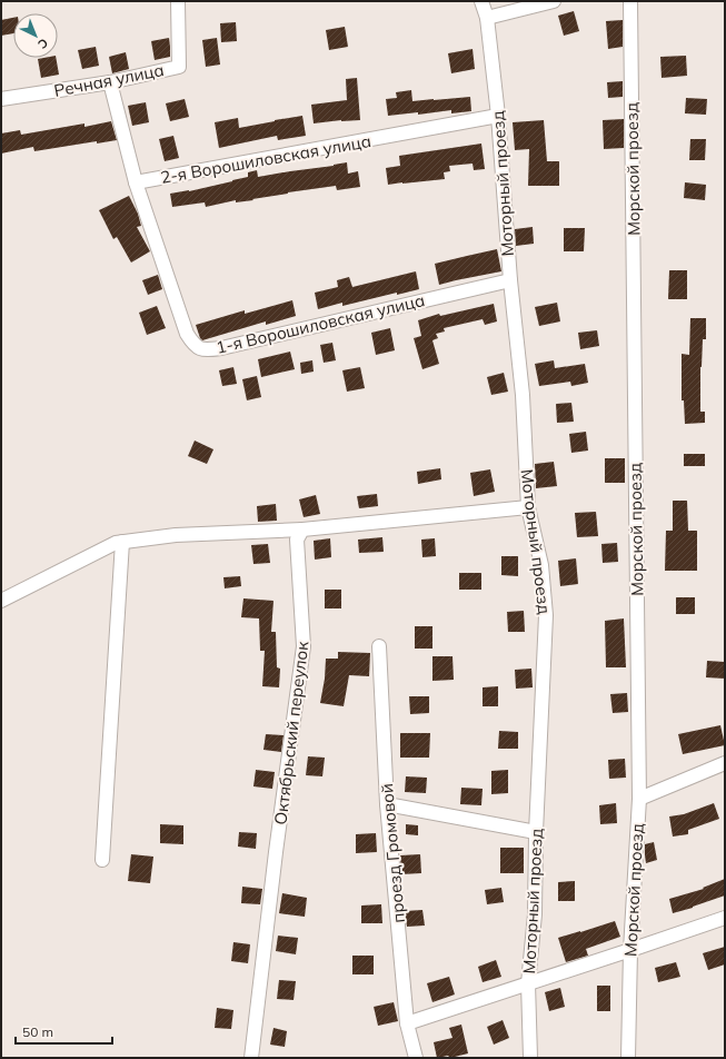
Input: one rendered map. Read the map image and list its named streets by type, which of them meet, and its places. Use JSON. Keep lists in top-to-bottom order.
{
  "streets": {
    "street": [
      "Речная улица",
      "2-я Ворошиловская улица",
      "Морской проезд",
      "Моторный проезд",
      "1-я Ворошиловская улица",
      "Октябрьский переулок",
      "проезд Громовой"
    ]
  },
  "crossings": [
    ["2-я Ворошиловская улица", "Моторный проезд"],
    ["2-я Ворошиловская улица", "1-я Ворошиловская улица"],
    ["Моторный проезд", "1-я Ворошиловская улица"]
  ],
  "scale_bar": "50 m",
  "north": "bottom right"
}
